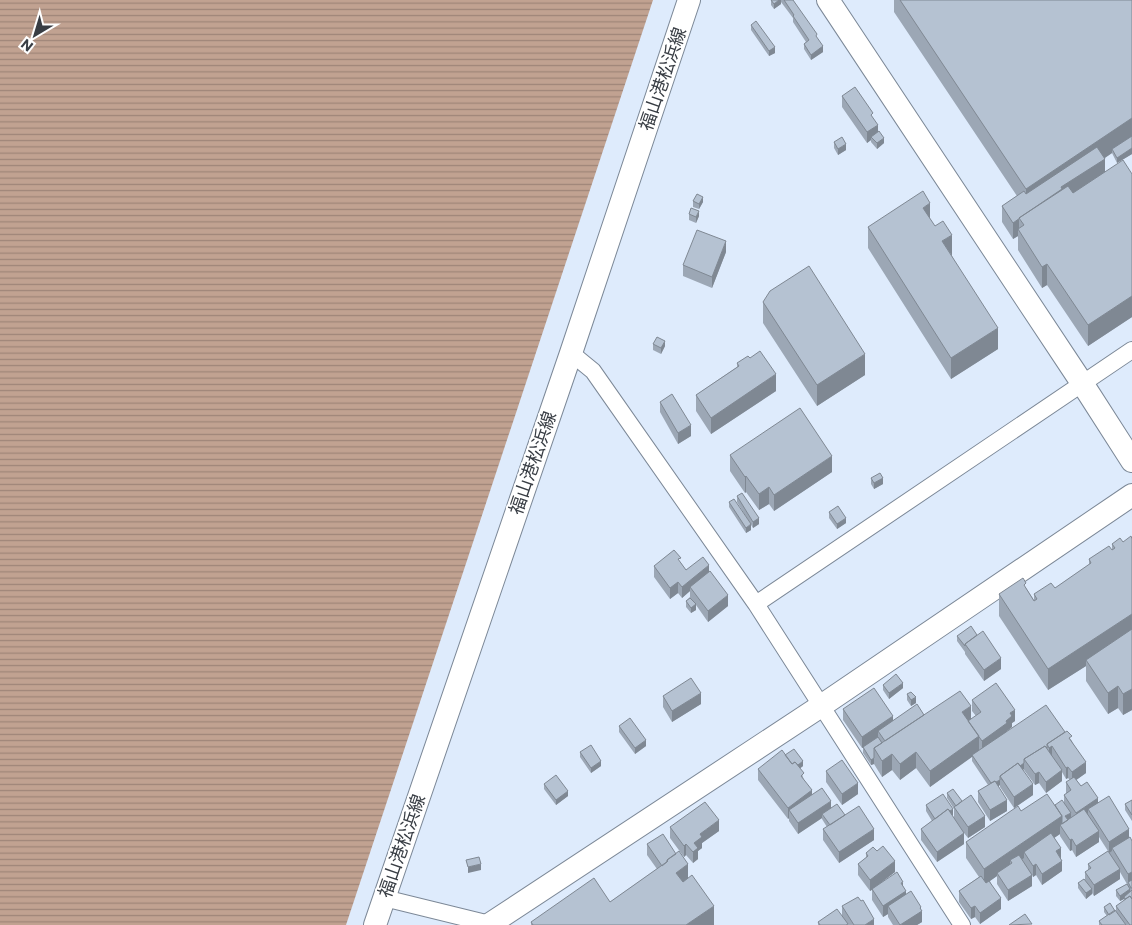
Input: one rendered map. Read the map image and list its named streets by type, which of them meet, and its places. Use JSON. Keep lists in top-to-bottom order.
{
  "streets": {
    "street": ["福山港松浜線"]
  },
  "north": "bottom left"
}
